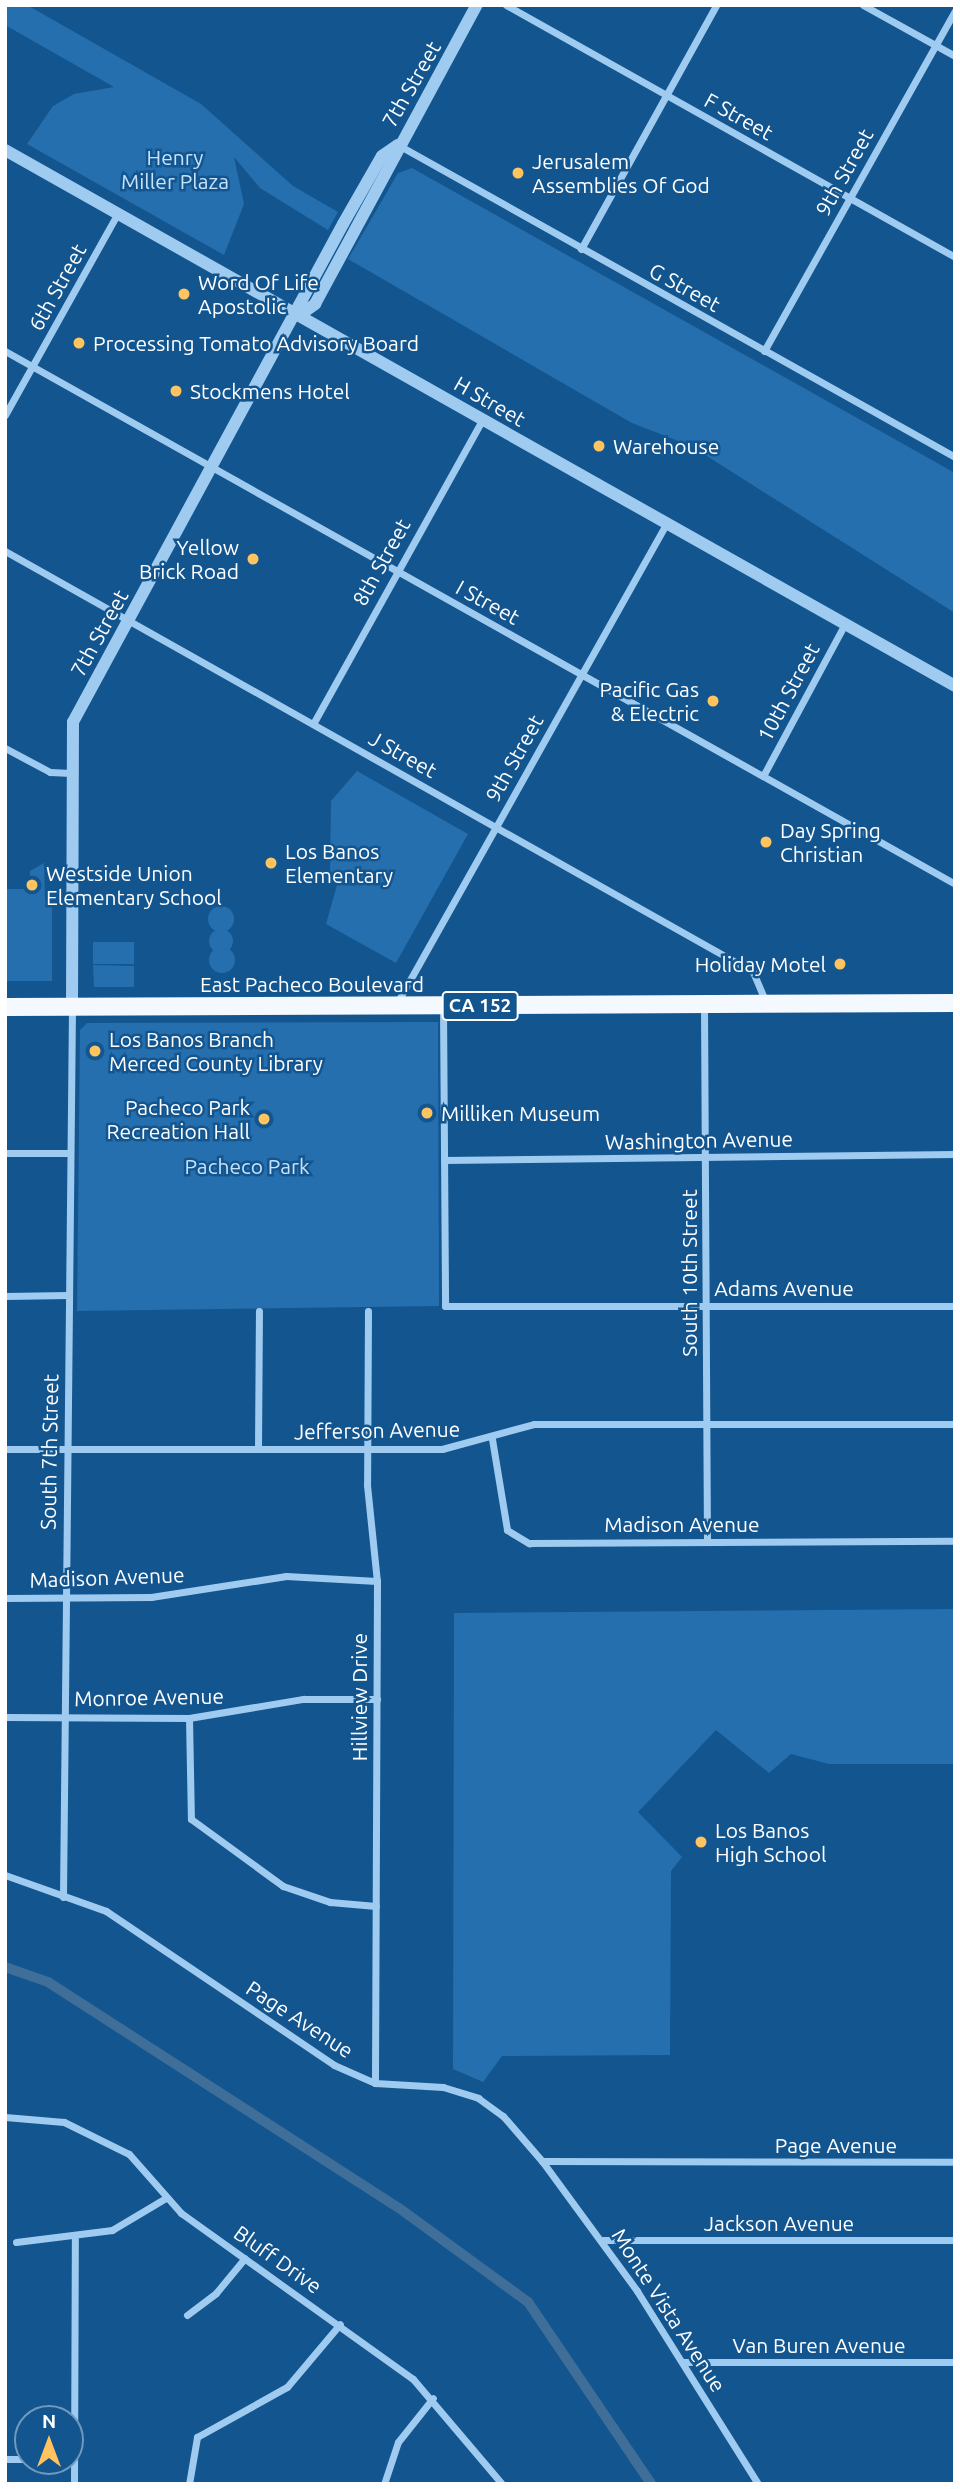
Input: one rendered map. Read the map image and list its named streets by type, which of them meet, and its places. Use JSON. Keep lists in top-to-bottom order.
{
  "streets": {
    "highway": ["East Pacheco Boulevard", "CA 152"],
    "street": [
      "7th Street",
      "F Street",
      "9th Street",
      "6th Street",
      "G Street",
      "H Street",
      "8th Street",
      "I Street",
      "10th Street",
      "J Street",
      "Washington Avenue",
      "South 10th Street",
      "Adams Avenue",
      "Jefferson Avenue",
      "South 7th Street",
      "Madison Avenue",
      "Monroe Avenue",
      "Hillview Drive",
      "Page Avenue",
      "Jackson Avenue",
      "Bluff Drive",
      "Monte Vista Avenue",
      "Van Buren Avenue"
    ]
  },
  "crossings": [
    ["7th Street", "G Street"],
    ["7th Street", "H Street"],
    ["7th Street", "I Street"],
    ["7th Street", "J Street"],
    ["7th Street", "East Pacheco Boulevard"],
    ["7th Street", "South 7th Street"],
    ["F Street", "9th Street"],
    ["9th Street", "G Street"],
    ["9th Street", "H Street"],
    ["9th Street", "I Street"],
    ["9th Street", "J Street"],
    ["9th Street", "East Pacheco Boulevard"],
    ["6th Street", "H Street"],
    ["6th Street", "I Street"],
    ["H Street", "8th Street"],
    ["H Street", "10th Street"],
    ["8th Street", "I Street"],
    ["8th Street", "J Street"],
    ["I Street", "10th Street"],
    ["J Street", "East Pacheco Boulevard"],
    ["East Pacheco Boulevard", "South 10th Street"],
    ["East Pacheco Boulevard", "South 7th Street"],
    ["Washington Avenue", "South 10th Street"],
    ["Washington Avenue", "Adams Avenue"],
    ["South 10th Street", "Adams Avenue"],
    ["South 10th Street", "Jefferson Avenue"],
    ["South 10th Street", "Madison Avenue"],
    ["Jefferson Avenue", "South 7th Street"],
    ["Jefferson Avenue", "Madison Avenue"],
    ["Jefferson Avenue", "Hillview Drive"],
    ["South 7th Street", "Madison Avenue"],
    ["South 7th Street", "Monroe Avenue"],
    ["South 7th Street", "Page Avenue"],
    ["Madison Avenue", "Hillview Drive"],
    ["Monroe Avenue", "Hillview Drive"],
    ["Hillview Drive", "Page Avenue"],
    ["Page Avenue", "Monte Vista Avenue"],
    ["Jackson Avenue", "Monte Vista Avenue"],
    ["Monte Vista Avenue", "Van Buren Avenue"]
  ],
  "parks": ["Henry Miller Plaza", "Pacheco Park"],
  "places": [
    "Jerusalem Assemblies Of God",
    "Word Of Life Apostolic",
    "Processing Tomato Advisory Board",
    "Stockmens Hotel",
    "Warehouse",
    "Yellow Brick Road",
    "Pacific Gas & Electric",
    "Day Spring Christian",
    "Los Banos Elementary",
    "Westside Union Elementary School",
    "Holiday Motel",
    "Los Banos Branch Merced County Library",
    "Milliken Museum",
    "Pacheco Park Recreation Hall",
    "Los Banos High School"
  ],
  "north": "top"
}
